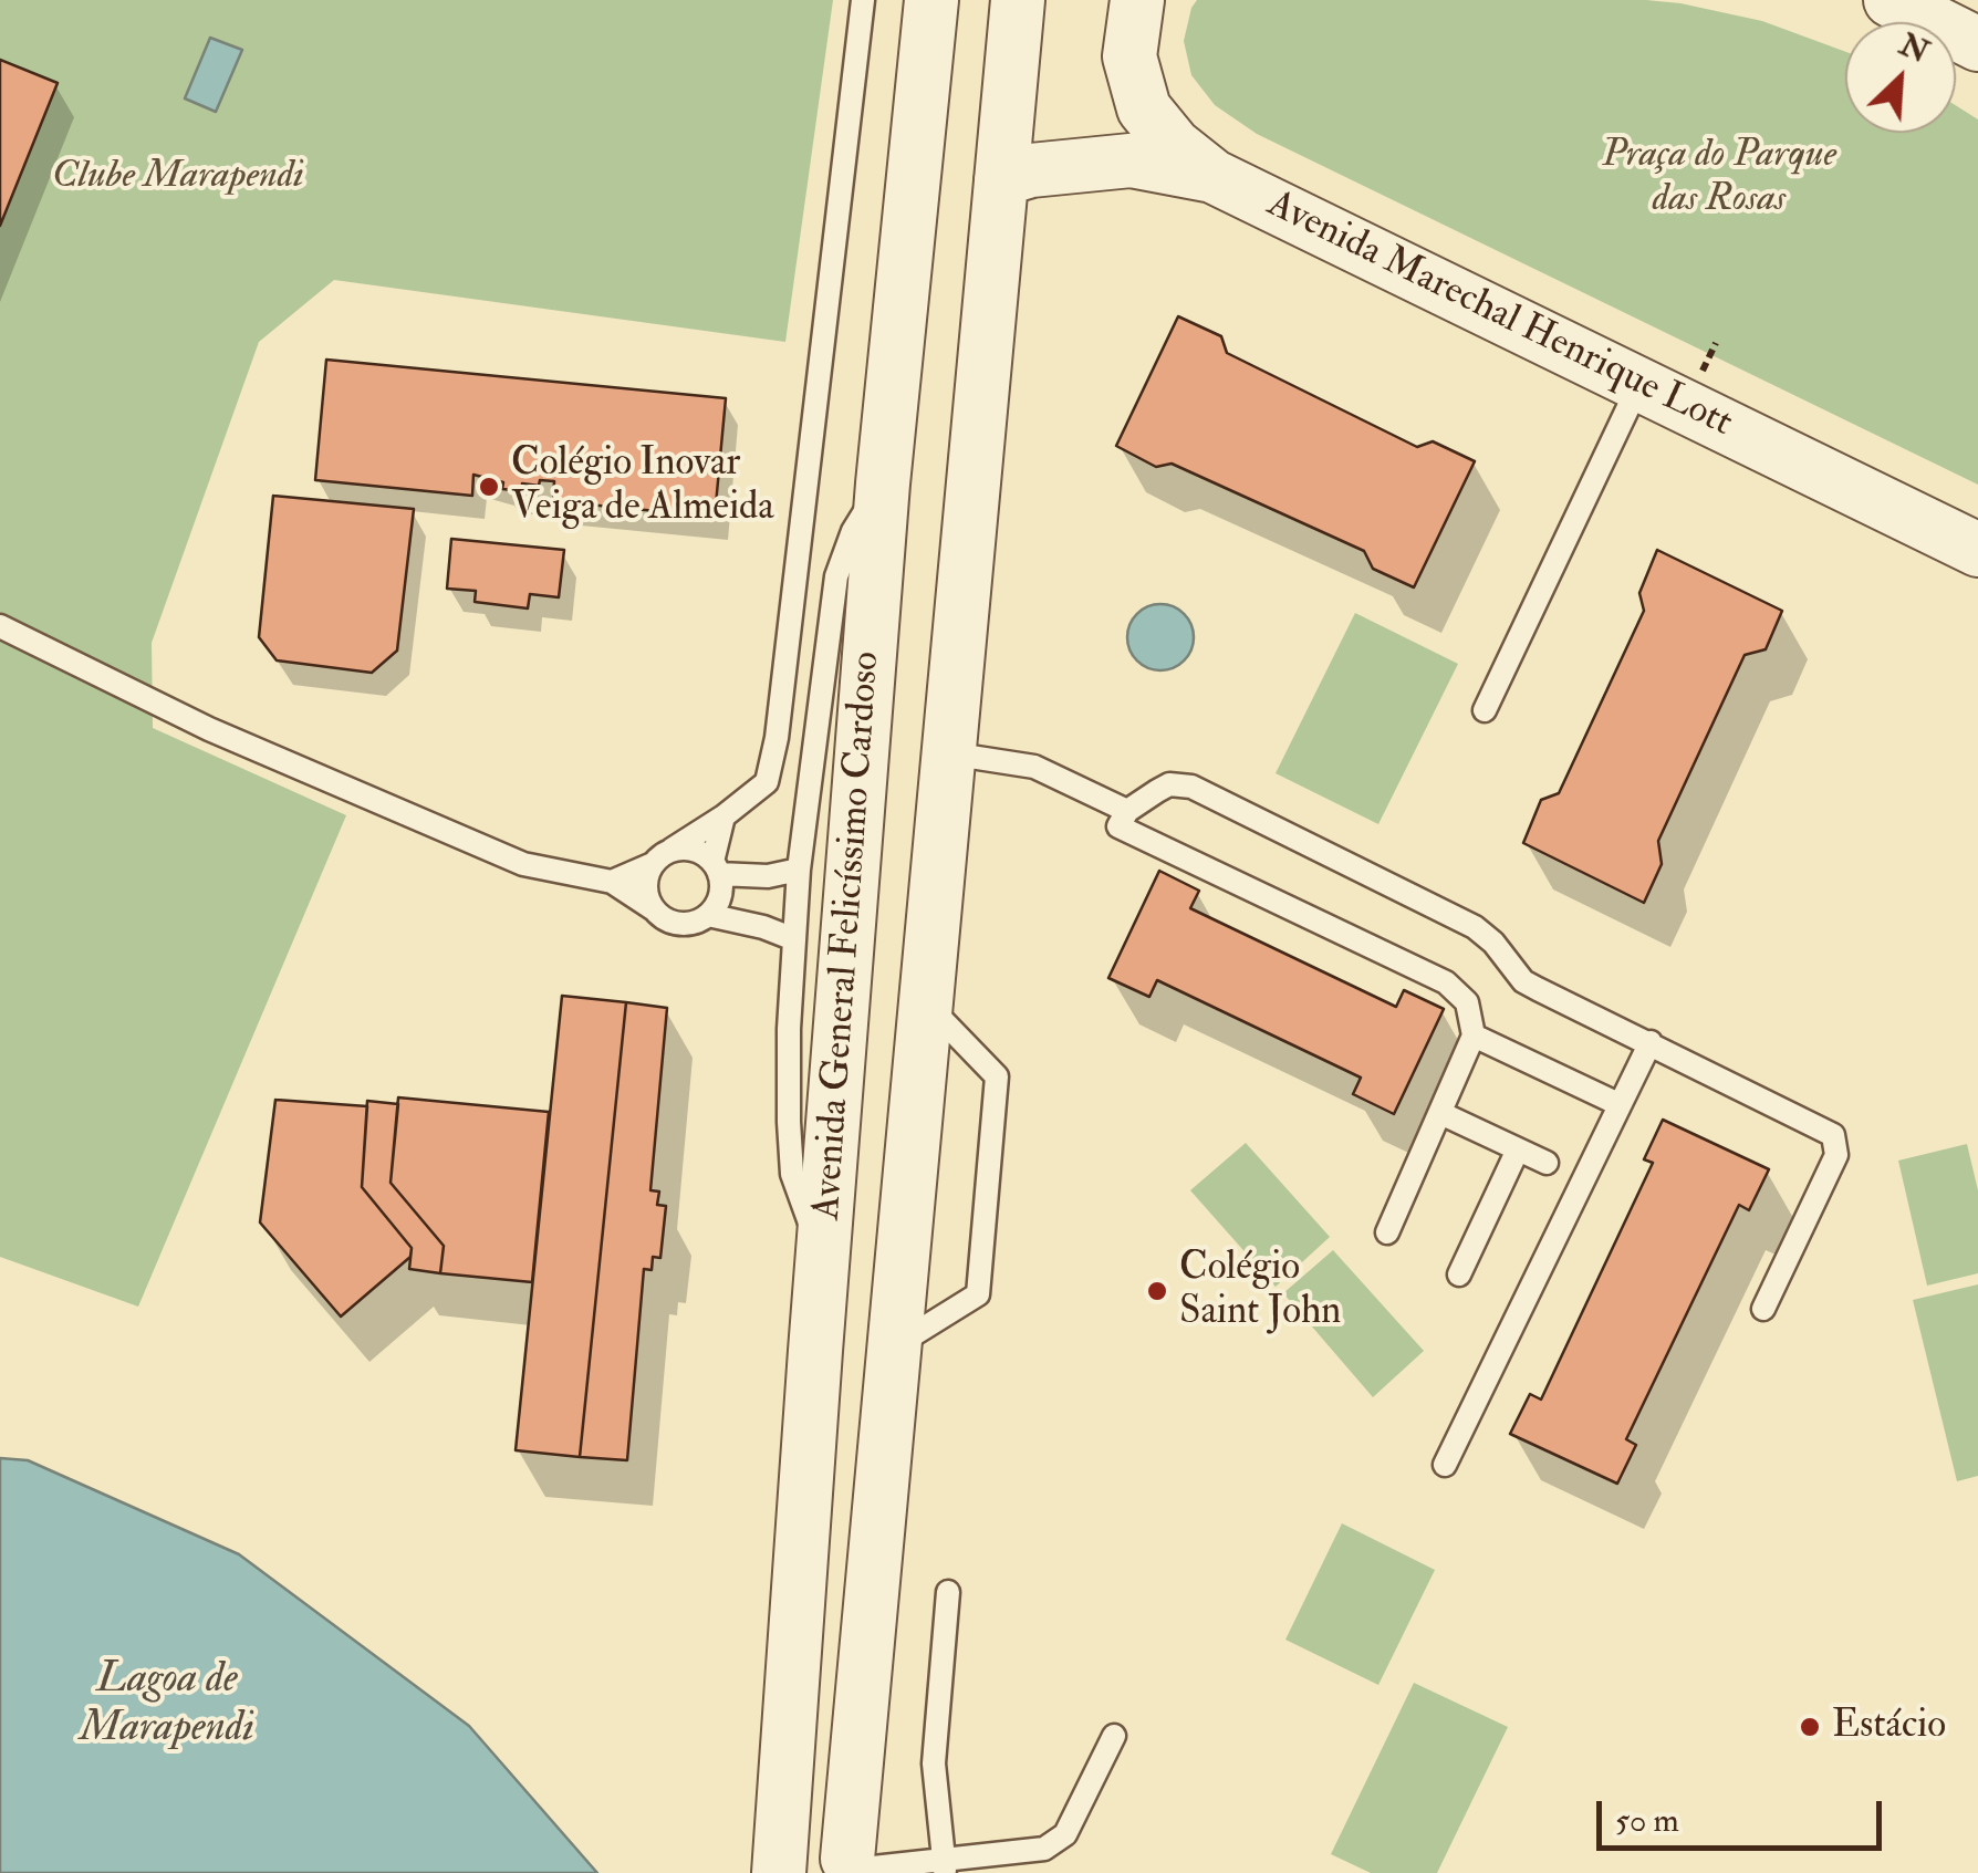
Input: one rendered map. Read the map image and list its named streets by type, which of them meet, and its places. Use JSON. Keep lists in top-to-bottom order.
{
  "streets": {
    "street": ["Avenida Marechal Henrique Lott", "Avenida General Felicíssimo Cardoso"]
  },
  "crossings": [
    ["Avenida Marechal Henrique Lott", "Avenida General Felicíssimo Cardoso"]
  ],
  "water": ["Lagoa de Marapendi"],
  "parks": ["Praça do Parque das Rosas", "Clube Marapendi"],
  "places": ["Colégio Inovar Veiga de Almeida", "Colégio Saint John", "Estácio"],
  "scale_bar": "50 m",
  "north": "top right"
}
